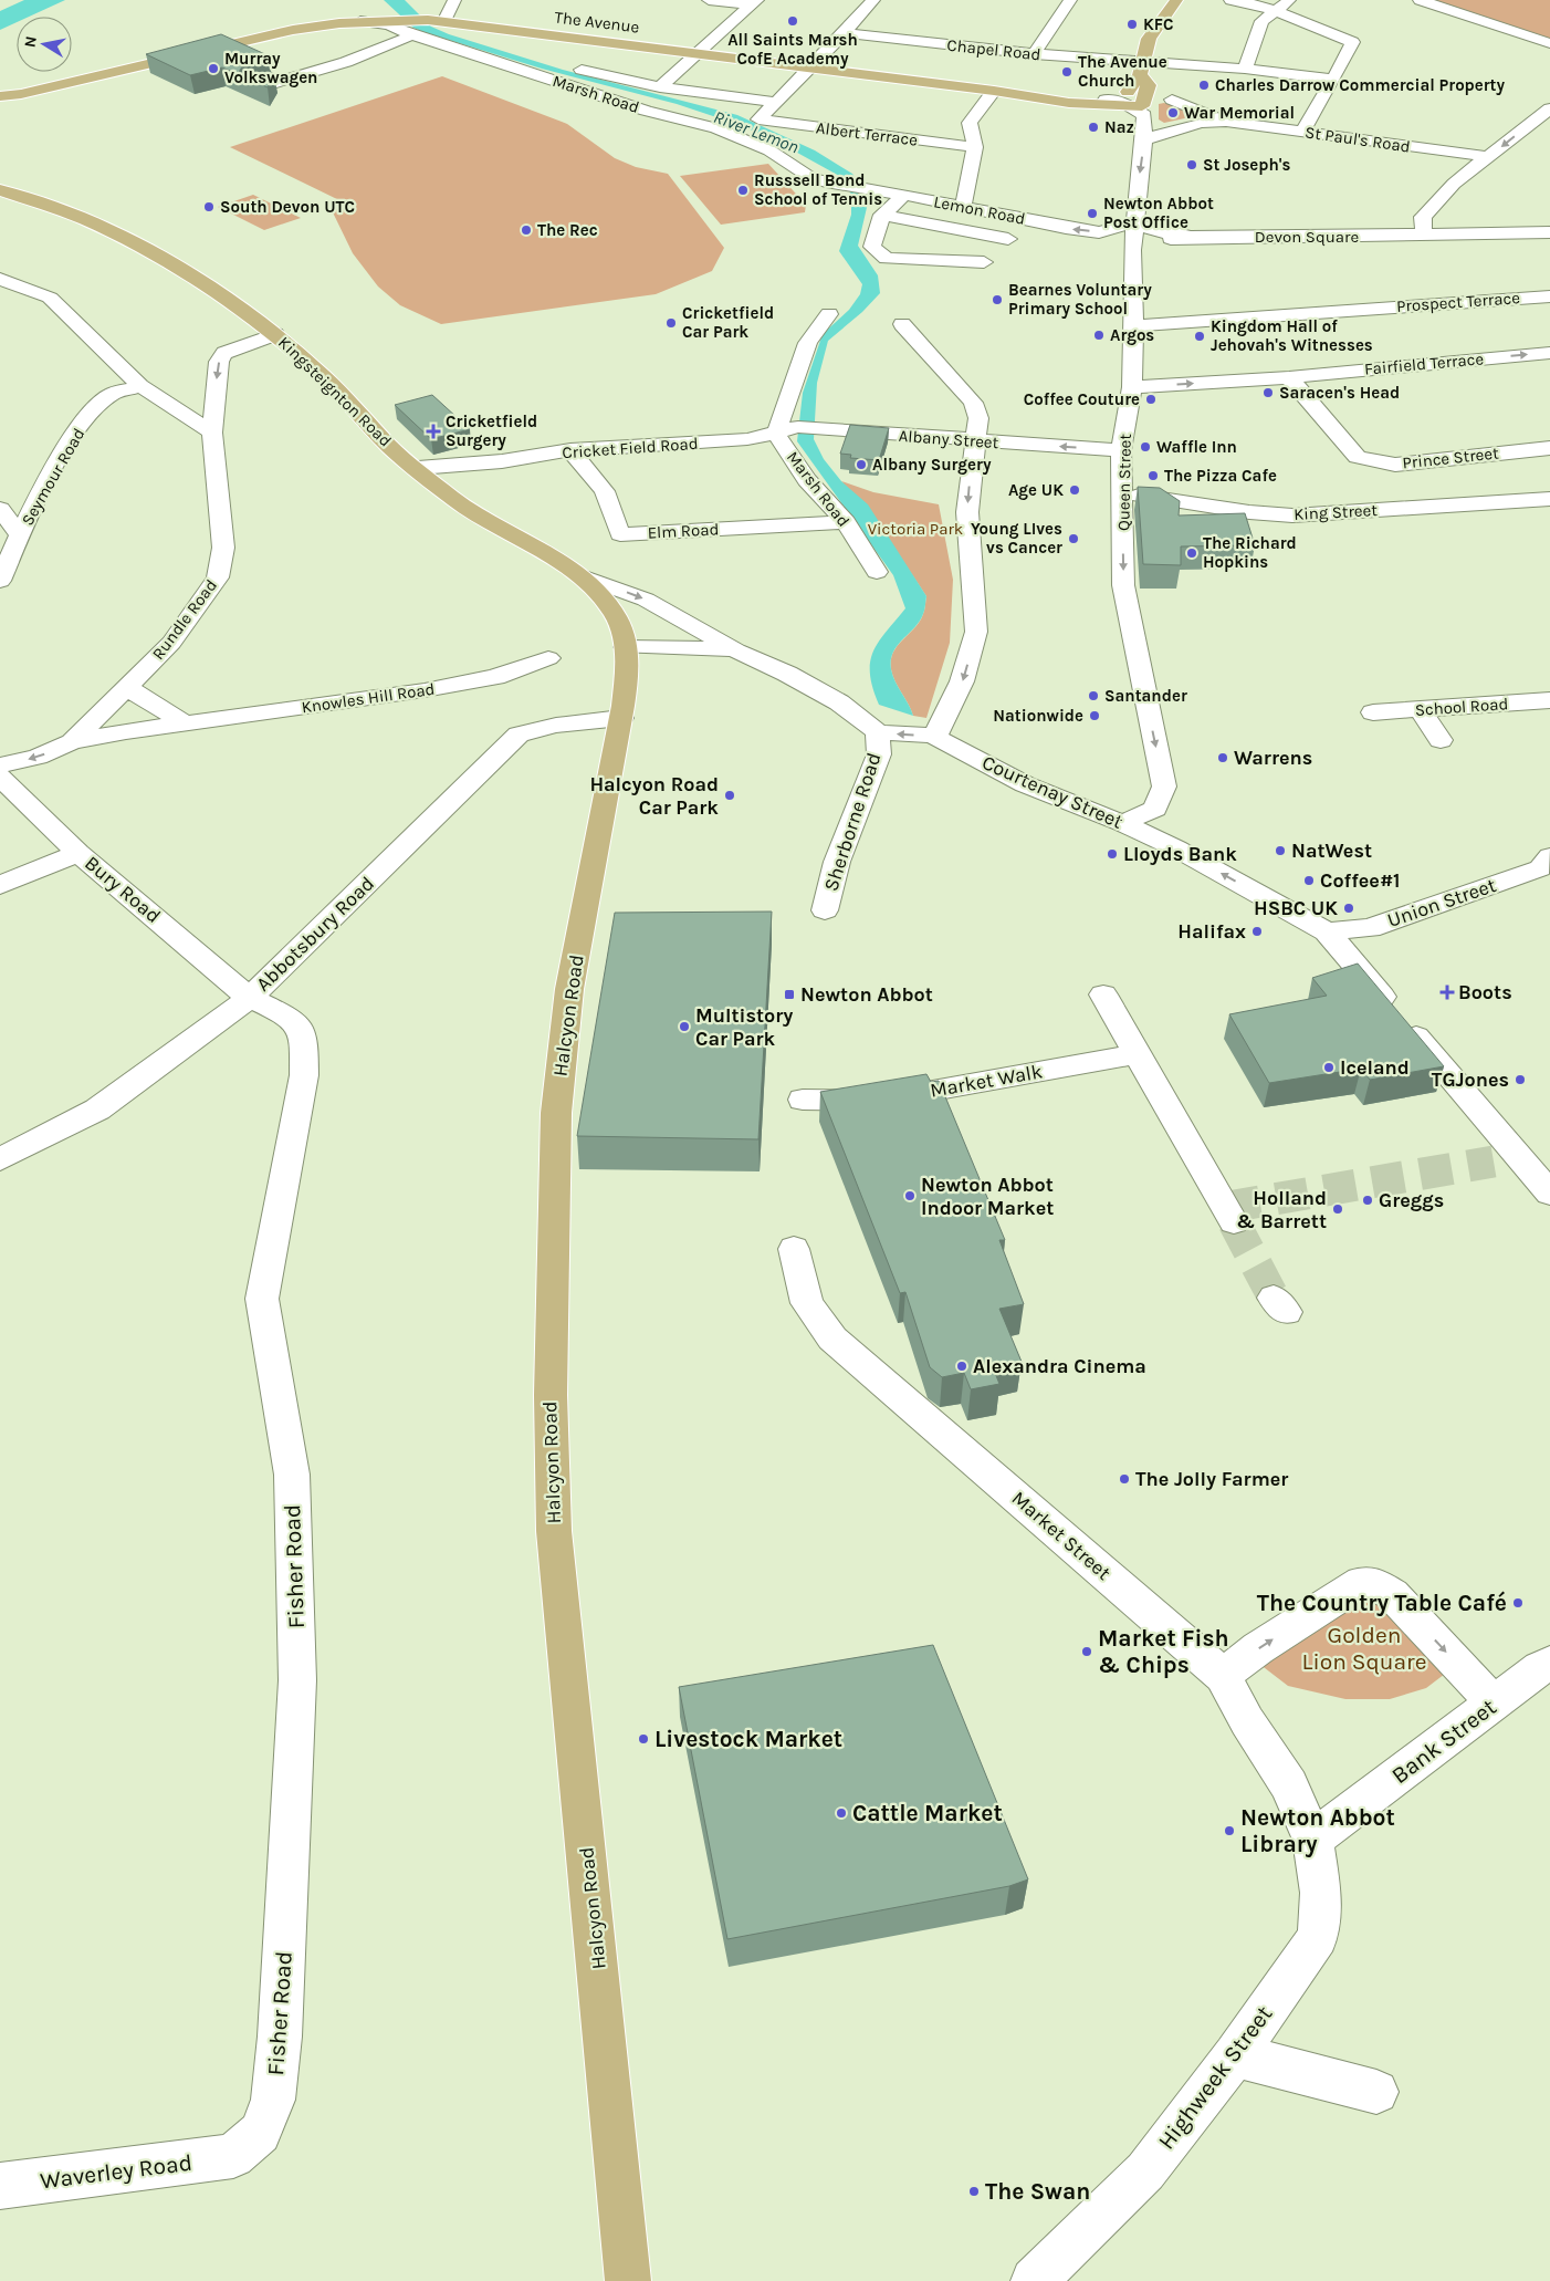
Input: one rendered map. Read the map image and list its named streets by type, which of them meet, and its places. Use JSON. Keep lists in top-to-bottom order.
{
  "streets": {
    "main road": [
      "The Avenue",
      "Kingsteignton Road",
      "Queen Street",
      "Halcyon Road"
    ],
    "street": [
      "Chapel Road",
      "Marsh Road",
      "Albert Terrace",
      "St Paul's Road",
      "Lemon Road",
      "Devon Square",
      "Prospect Terrace",
      "Fairfield Terrace",
      "Albany Street",
      "Cricket Field Road",
      "Prince Street",
      "Seymour Road",
      "King Street",
      "Elm Road",
      "Rundle Road",
      "Knowles Hill Road",
      "School Road",
      "Courtenay Street",
      "Sherborne Road",
      "Bury Road",
      "Union Street",
      "Abbotsbury Road",
      "Market Walk",
      "Market Street",
      "Fisher Road",
      "Bank Street",
      "Highweek Street",
      "Waverley Road"
    ]
  },
  "crossings": [
    ["The Avenue", "Chapel Road"],
    ["The Avenue", "Marsh Road"],
    ["The Avenue", "Queen Street"],
    ["Chapel Road", "Queen Street"],
    ["Marsh Road", "Lemon Road"],
    ["Marsh Road", "Albany Street"],
    ["Marsh Road", "Cricket Field Road"],
    ["Marsh Road", "Elm Road"],
    ["St Paul's Road", "Queen Street"],
    ["Lemon Road", "Devon Square"],
    ["Lemon Road", "Queen Street"],
    ["Devon Square", "Queen Street"],
    ["Prospect Terrace", "Queen Street"],
    ["Fairfield Terrace", "Prince Street"],
    ["Fairfield Terrace", "Queen Street"],
    ["Kingsteignton Road", "Cricket Field Road"],
    ["Kingsteignton Road", "Rundle Road"],
    ["Kingsteignton Road", "Sherborne Road"],
    ["Kingsteignton Road", "Halcyon Road"],
    ["Albany Street", "Cricket Field Road"],
    ["Albany Street", "Queen Street"],
    ["Cricket Field Road", "Elm Road"],
    ["Queen Street", "King Street"],
    ["Queen Street", "Courtenay Street"],
    ["Rundle Road", "Knowles Hill Road"],
    ["Courtenay Street", "Sherborne Road"],
    ["Courtenay Street", "Union Street"],
    ["Sherborne Road", "Halcyon Road"],
    ["Bury Road", "Abbotsbury Road"],
    ["Bury Road", "Fisher Road"],
    ["Abbotsbury Road", "Halcyon Road"],
    ["Abbotsbury Road", "Fisher Road"],
    ["Market Street", "Bank Street"],
    ["Market Street", "Highweek Street"],
    ["Fisher Road", "Waverley Road"],
    ["Bank Street", "Highweek Street"]
  ],
  "one_way": [
    "Lemon Road",
    "Fairfield Terrace",
    "Albany Street",
    "Queen Street"
  ],
  "water": ["River Lemon"],
  "parks": ["Victoria Park", "Golden Lion Square"],
  "places": {
    "other": [
      "All Saints Marsh CofE Academy",
      "KFC",
      "Murray Volkswagen",
      "The Avenue Church",
      "Charles Darrow Commercial Property",
      "War Memorial",
      "Naz",
      "St Joseph's",
      "Russsell Bond School of Tennis",
      "South Devon UTC",
      "Newton Abbot Post Office",
      "The Rec",
      "Bearnes Voluntary Primary School",
      "Cricketfield Car Park",
      "Argos",
      "Kingdom Hall of Jehovah's Witnesses",
      "Saracen's Head",
      "Coffee Couture",
      "Waffle Inn",
      "Albany Surgery",
      "The Pizza Cafe",
      "Age UK",
      "Young LIves vs Cancer",
      "The Richard Hopkins",
      "Santander",
      "Nationwide",
      "Warrens",
      "Halcyon Road Car Park",
      "NatWest",
      "Lloyds Bank",
      "Coffee#1",
      "HSBC UK",
      "Halifax",
      "Multistory Car Park",
      "Iceland",
      "TGJones",
      "Newton Abbot Indoor Market",
      "Greggs",
      "Holland & Barrett",
      "Alexandra Cinema",
      "The Jolly Farmer",
      "The Country Table Café",
      "Market Fish & Chips",
      "Livestock Market",
      "Cattle Market",
      "Newton Abbot Library",
      "The Swan"
    ],
    "health": ["Cricketfield Surgery", "Boots"],
    "transit": ["Newton Abbot"]
  },
  "north": "left"
}
